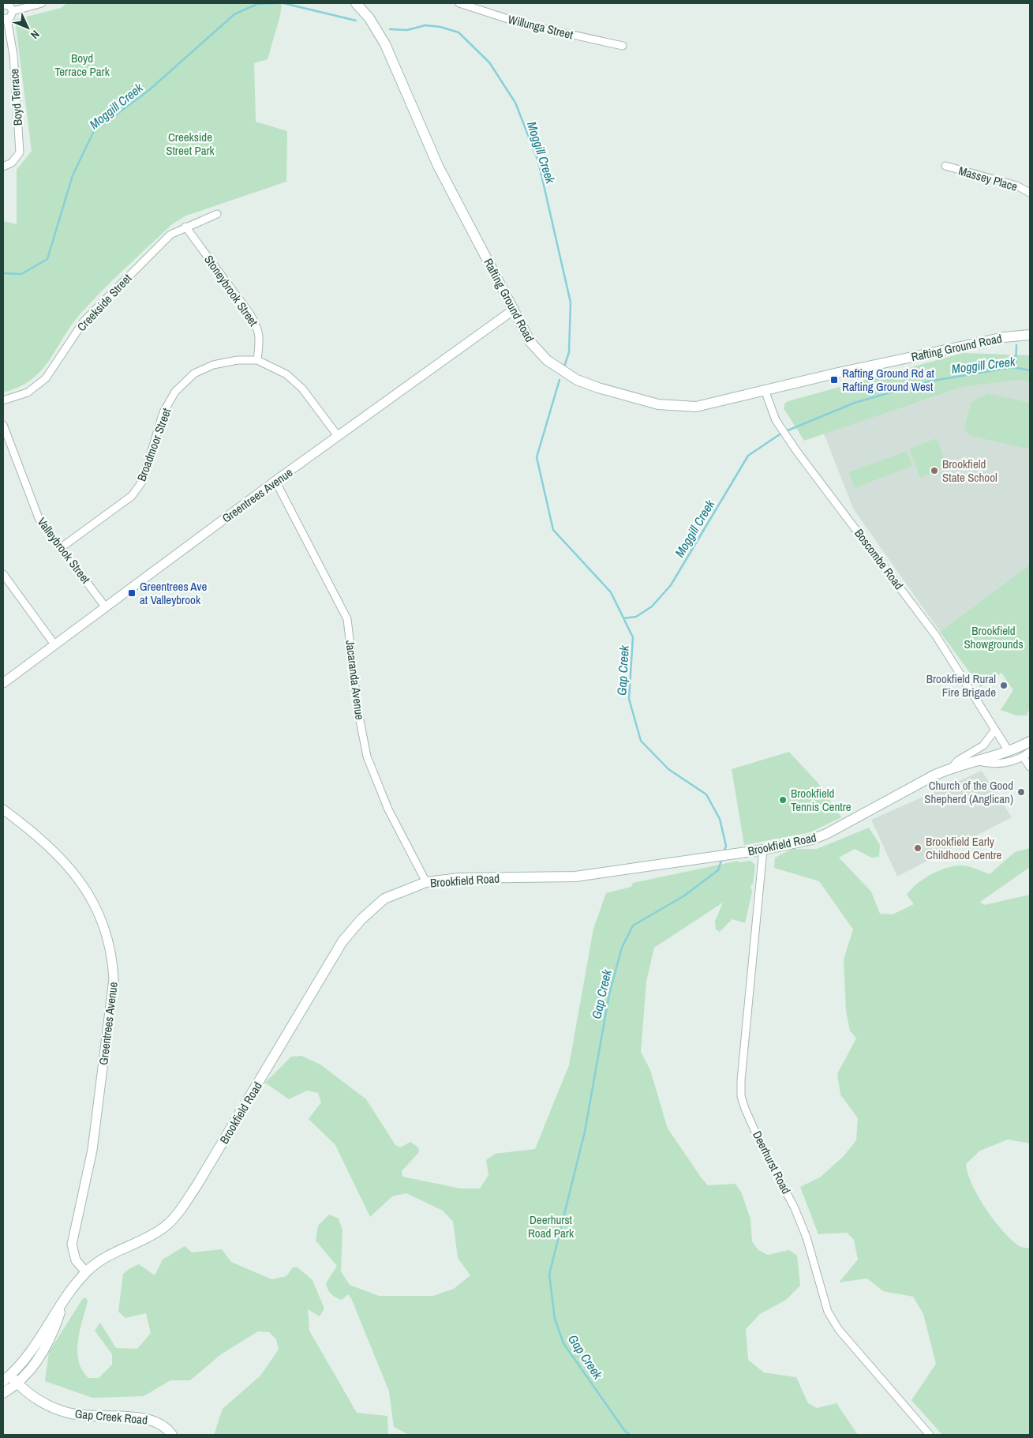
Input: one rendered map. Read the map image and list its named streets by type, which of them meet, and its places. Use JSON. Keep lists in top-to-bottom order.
{
  "streets": {
    "main road": ["Rafting Ground Road", "Brookfield Road", "Gap Creek Road"],
    "street": [
      "Willunga Street",
      "Boyd Terrace",
      "Massey Place",
      "Stoneybrook Street",
      "Creekside Street",
      "Broadmoor Street",
      "Greentrees Avenue",
      "Valleybrook Street",
      "Boscombe Road",
      "Jacaranda Avenue",
      "Deerhurst Road"
    ]
  },
  "crossings": [
    ["Stoneybrook Street", "Creekside Street"],
    ["Stoneybrook Street", "Broadmoor Street"],
    ["Rafting Ground Road", "Greentrees Avenue"],
    ["Rafting Ground Road", "Boscombe Road"],
    ["Broadmoor Street", "Greentrees Avenue"],
    ["Broadmoor Street", "Valleybrook Street"],
    ["Greentrees Avenue", "Valleybrook Street"],
    ["Greentrees Avenue", "Jacaranda Avenue"],
    ["Greentrees Avenue", "Brookfield Road"],
    ["Boscombe Road", "Brookfield Road"],
    ["Jacaranda Avenue", "Brookfield Road"],
    ["Brookfield Road", "Deerhurst Road"],
    ["Brookfield Road", "Gap Creek Road"]
  ],
  "water": ["Moggill Creek", "Gap Creek"],
  "parks": [
    "Boyd Terrace Park",
    "Creekside Street Park",
    "Brookfield Showgrounds",
    "Deerhurst Road Park"
  ],
  "places": {
    "transit": ["Rafting Ground Rd at Rafting Ground West", "Greentrees Ave at Valleybrook"],
    "other": [
      "Brookfield State School",
      "Brookfield Rural Fire Brigade",
      "Church of the Good Shepherd (Anglican)",
      "Brookfield Tennis Centre",
      "Brookfield Early Childhood Centre"
    ]
  },
  "north": "bottom right"
}
